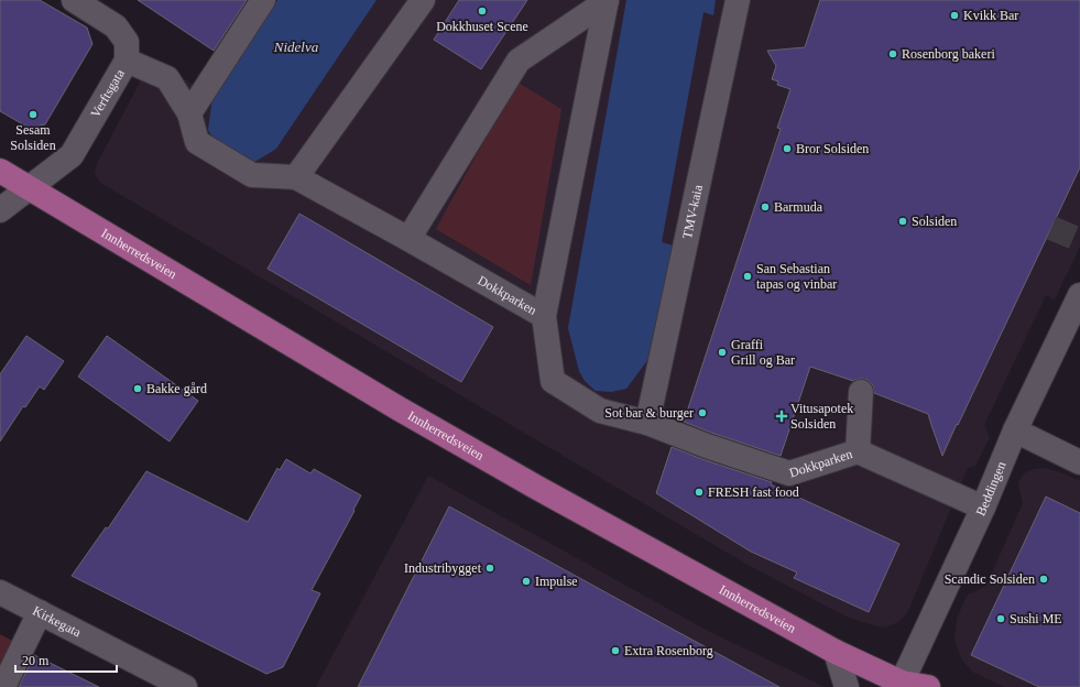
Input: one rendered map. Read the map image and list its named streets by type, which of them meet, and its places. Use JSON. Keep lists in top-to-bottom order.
{
  "streets": {
    "main road": ["Innherredsveien"],
    "street": [
      "Verftsgata",
      "TMV-kaia",
      "Dokkparken",
      "Beddingen",
      "Kirkegata"
    ]
  },
  "crossings": [
    ["Verftsgata", "Innherredsveien"],
    ["Verftsgata", "Dokkparken"],
    ["TMV-kaia", "Dokkparken"],
    ["Innherredsveien", "Beddingen"],
    ["Dokkparken", "Beddingen"]
  ],
  "water": ["Nidelva"],
  "places": {
    "other": [
      "Dokkhuset Scene",
      "Kvikk Bar",
      "Rosenborg bakeri",
      "Sesam Solsiden",
      "Bror Solsiden",
      "Barmuda",
      "Solsiden",
      "San Sebastian tapas og vinbar",
      "Graffi Grill og Bar",
      "Bakke gård",
      "Sot bar & burger",
      "FRESH fast food",
      "Industribygget",
      "Scandic Solsiden",
      "Impulse",
      "Sushi ME",
      "Extra Rosenborg"
    ],
    "health": ["Vitusapotek Solsiden"]
  },
  "scale_bar": "20 m"
}
